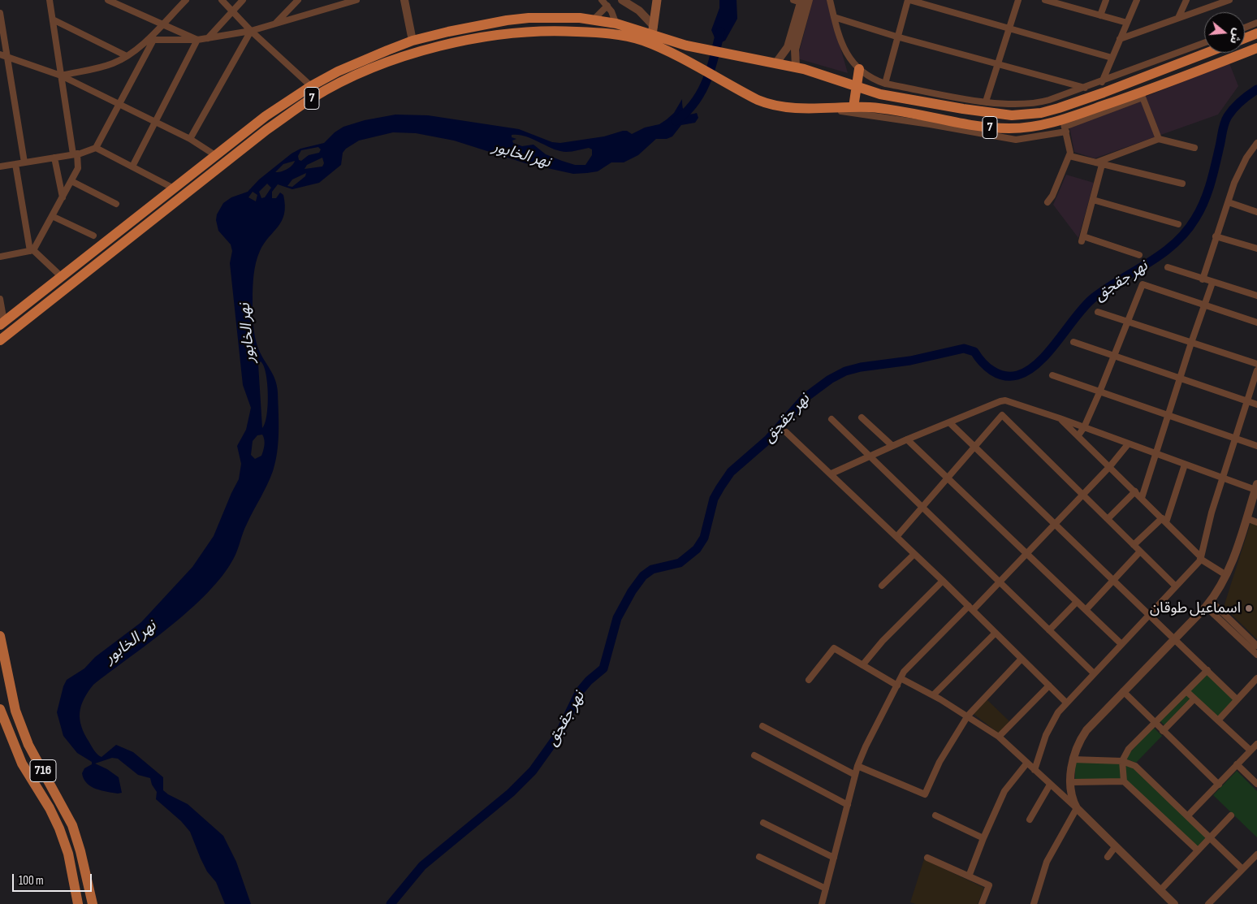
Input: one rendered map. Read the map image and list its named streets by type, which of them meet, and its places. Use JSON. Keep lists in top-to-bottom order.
{
  "streets": {
    "highway": ["7"],
    "main road": ["716"]
  },
  "water": ["نهر الخابور", "نهر جقجق"],
  "places": ["اسماعيل طوقان"],
  "scale_bar": "100 m",
  "north": "right"
}
